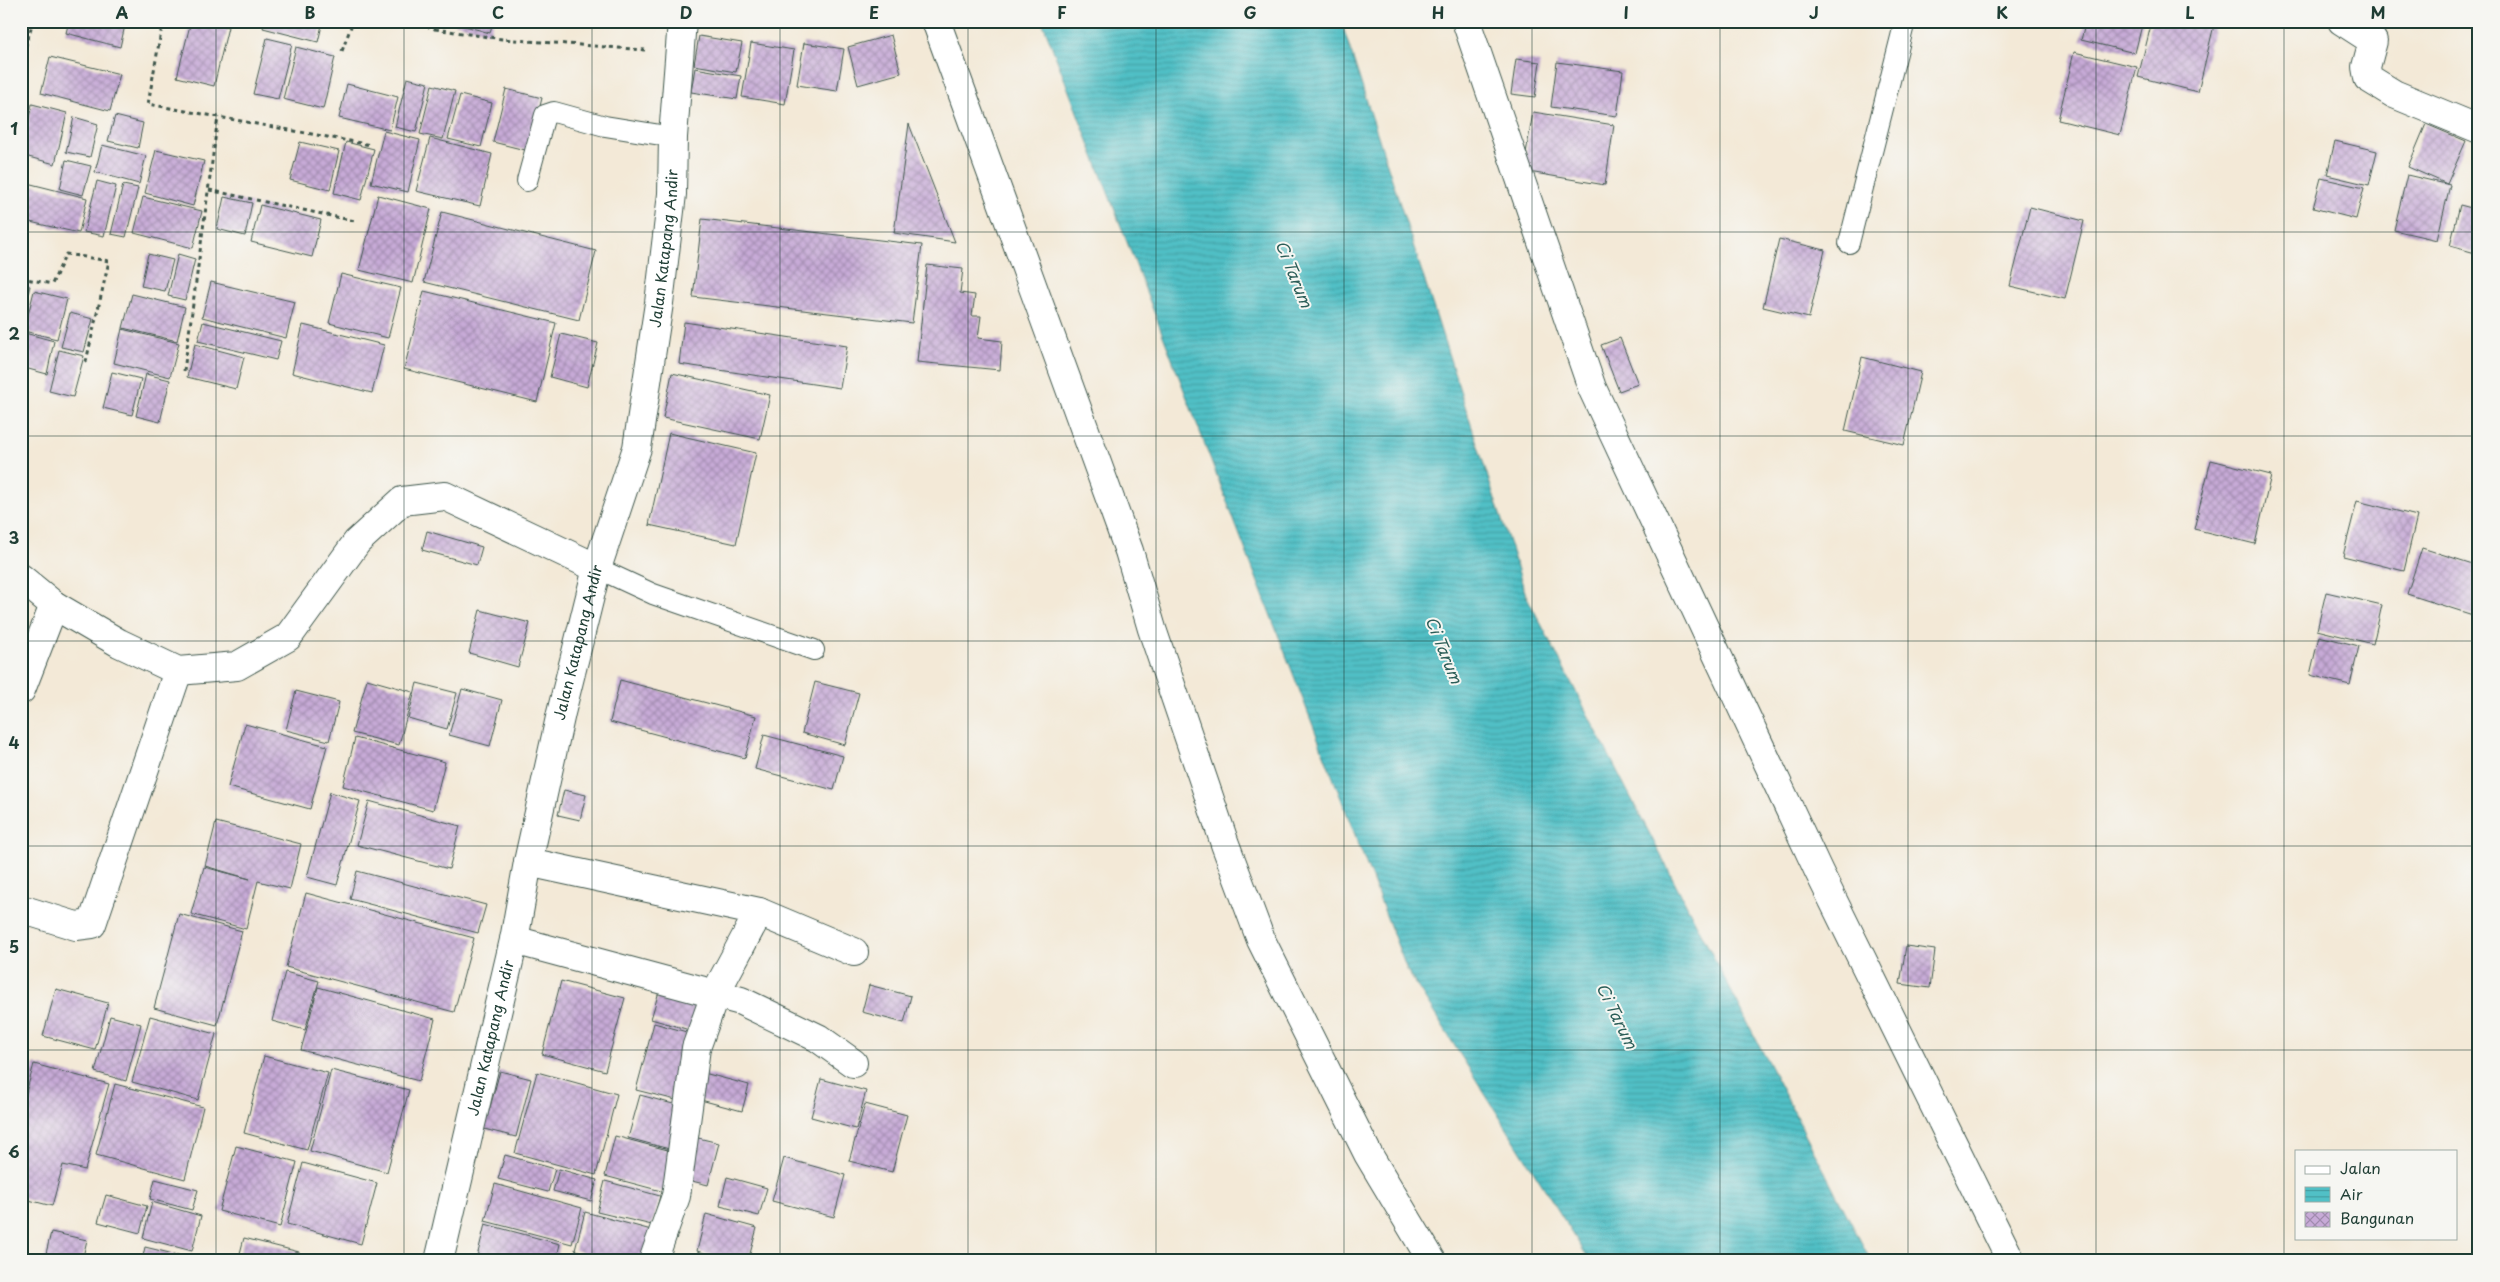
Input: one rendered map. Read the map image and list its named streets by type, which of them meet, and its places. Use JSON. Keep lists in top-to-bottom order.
{
  "streets": {
    "street": ["Jalan Katapang Andir"]
  },
  "water": ["Ci Tarum"],
  "legend": ["Jalan", "Air", "Bangunan"],
  "grid": {
    "columns": [
      "A",
      "B",
      "C",
      "D",
      "E",
      "F",
      "G",
      "H",
      "I",
      "J",
      "K",
      "L",
      "M"
    ],
    "rows": [
      "1",
      "2",
      "3",
      "4",
      "5",
      "6"
    ]
  }
}
